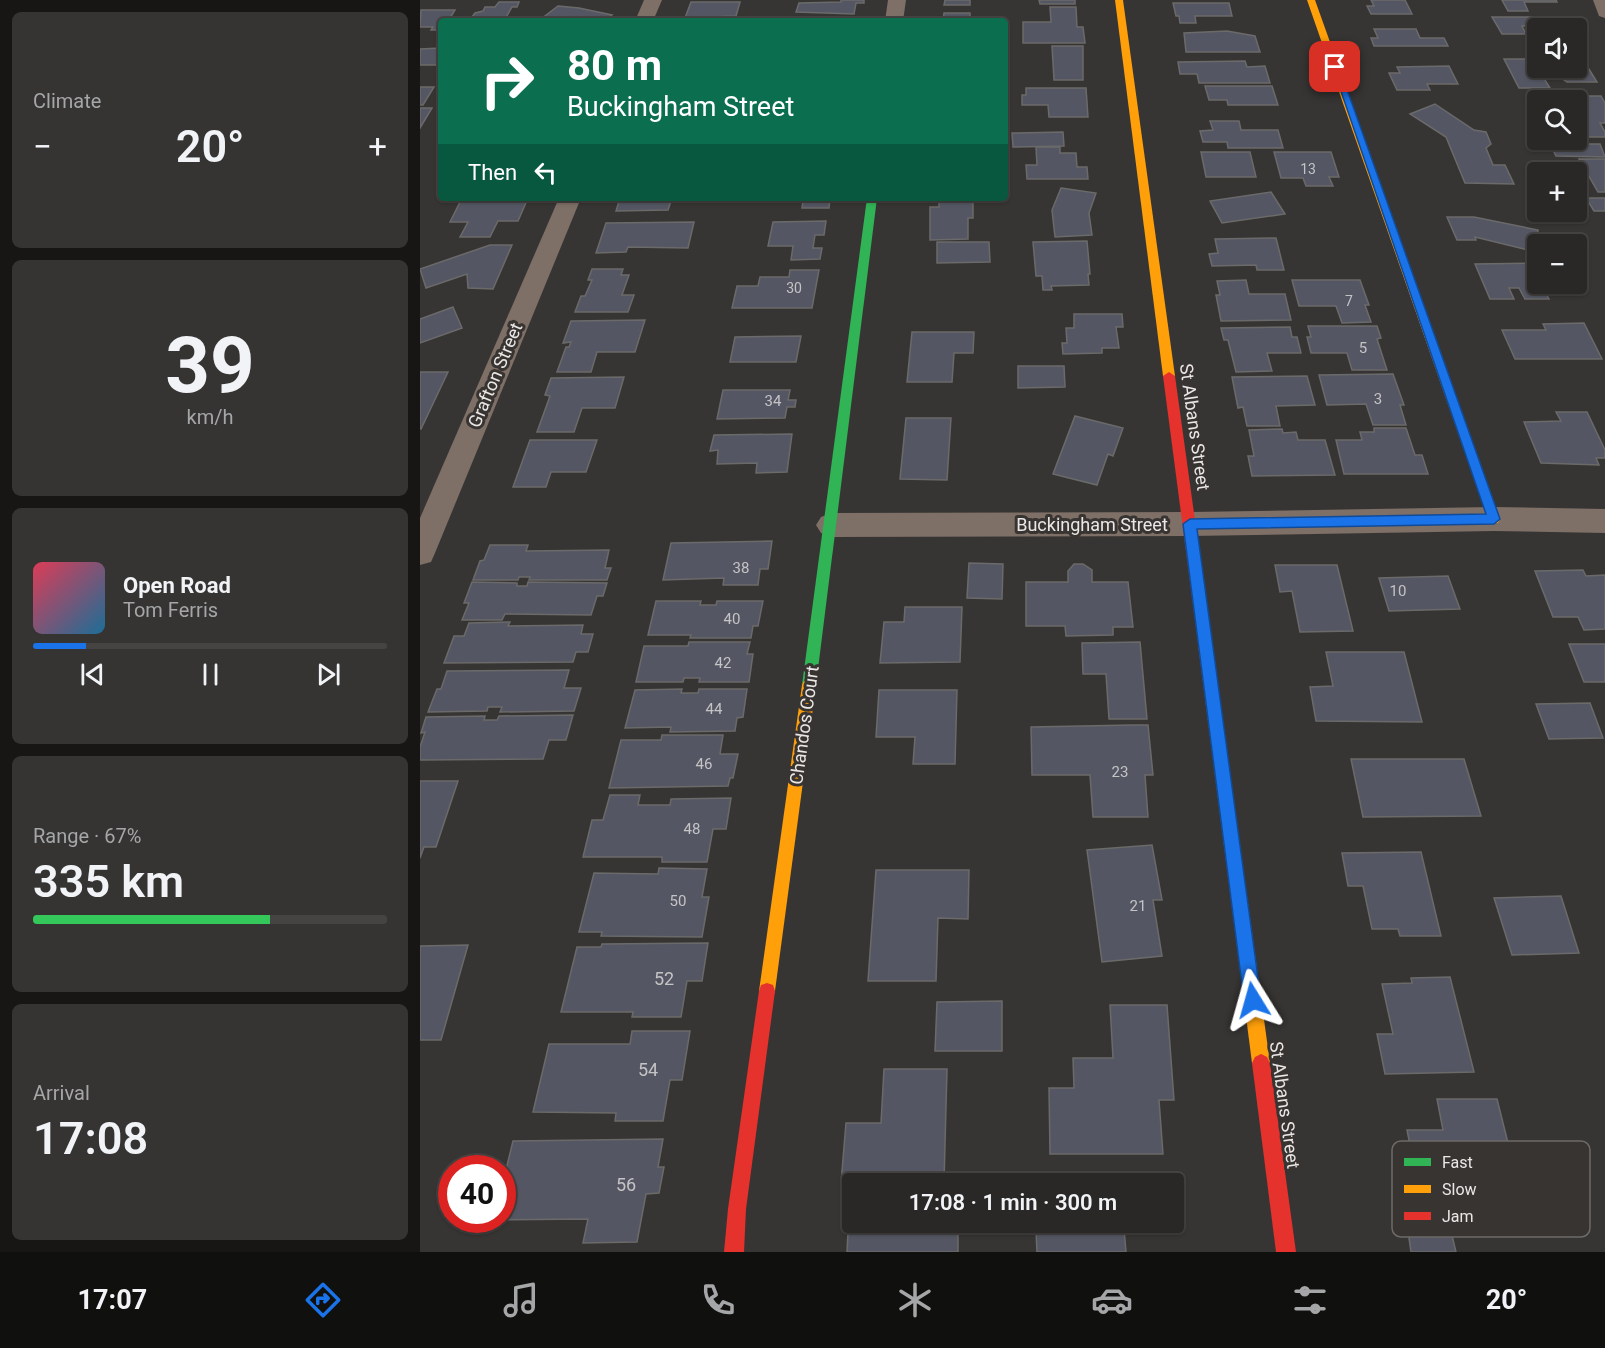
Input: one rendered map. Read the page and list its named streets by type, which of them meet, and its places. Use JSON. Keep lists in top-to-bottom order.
{
  "streets": {
    "street": [
      "Grafton Street",
      "St Albans Street",
      "Buckingham Street",
      "Chandos Court"
    ]
  },
  "crossings": [
    ["St Albans Street", "Buckingham Street"],
    ["Buckingham Street", "Chandos Court"]
  ],
  "house_numbers": [
    "13",
    "30",
    "7",
    "5",
    "3",
    "34",
    "38",
    "10",
    "40",
    "42",
    "44",
    "46",
    "23",
    "48",
    "50",
    "21",
    "52",
    "54",
    "56"
  ],
  "legend": ["Fast", "Slow", "Jam"],
  "page": {
    "tile": [
      "Climate",
      ["39", "km/h"],
      ["Range · 67%", "335 km"],
      ["Arrival", "17:08"]
    ],
    "map_buttons": ["+", "−"],
    "turn": ["80 m", "Buckingham Street"],
    "heat": ["−", "20°", "+"],
    "then": "Then",
    "song": ["Open Road", "Tom Ferris"],
    "limit": "40",
    "trip": "17:08 · 1 min · 300 m",
    "tabs": ["17:07", "20°"]
  }
}
